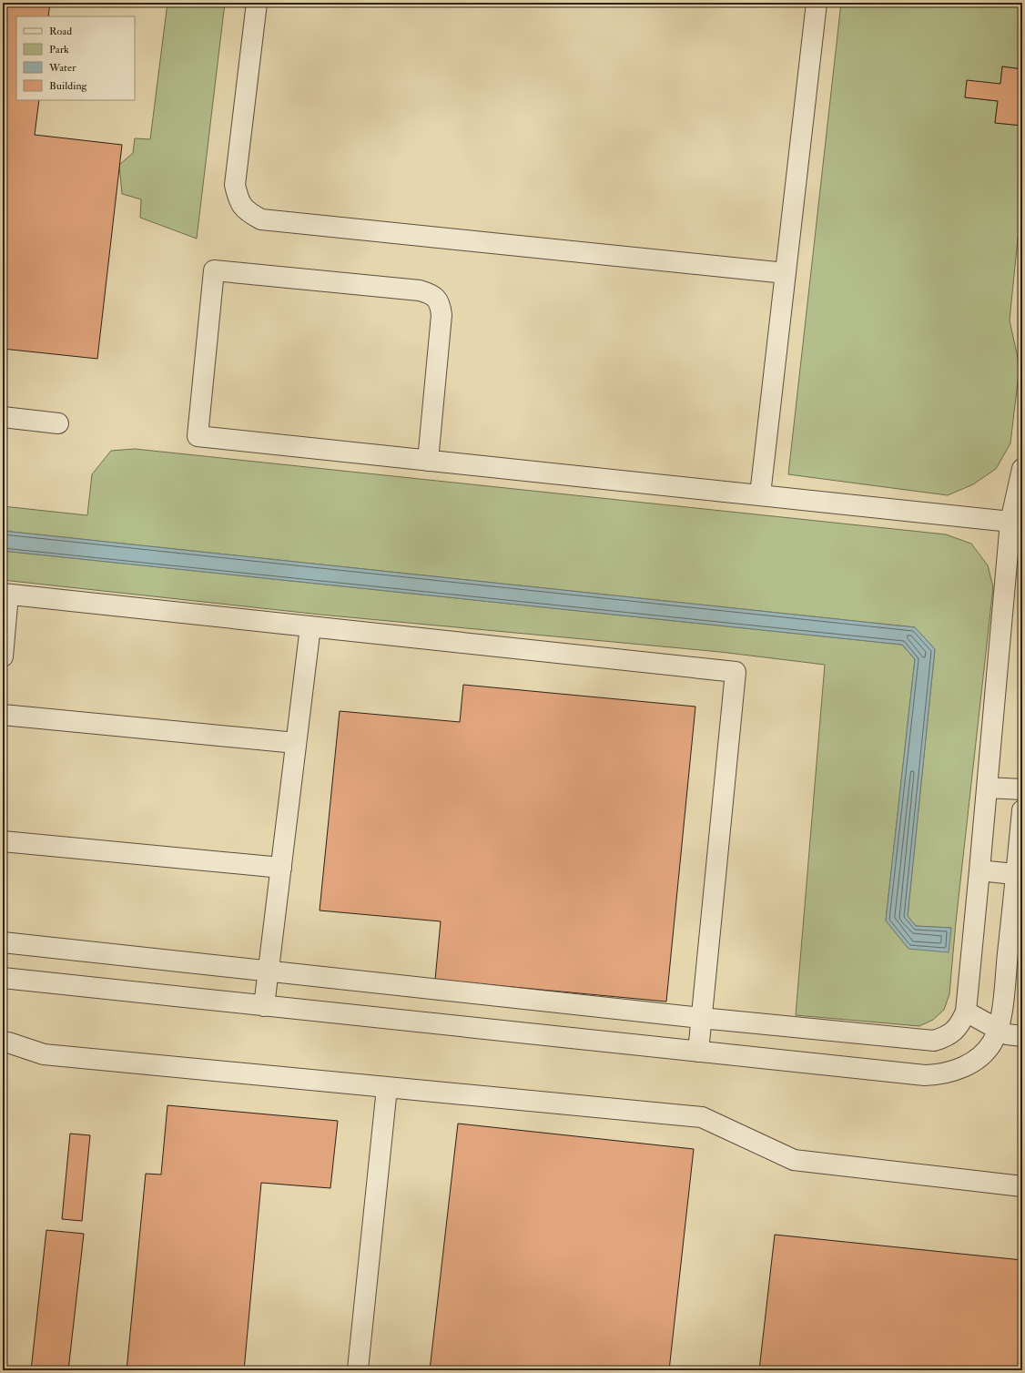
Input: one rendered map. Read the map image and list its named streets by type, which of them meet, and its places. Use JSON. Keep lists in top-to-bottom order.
{
  "legend": [
    "Road",
    "Park",
    "Water",
    "Building"
  ]
}
